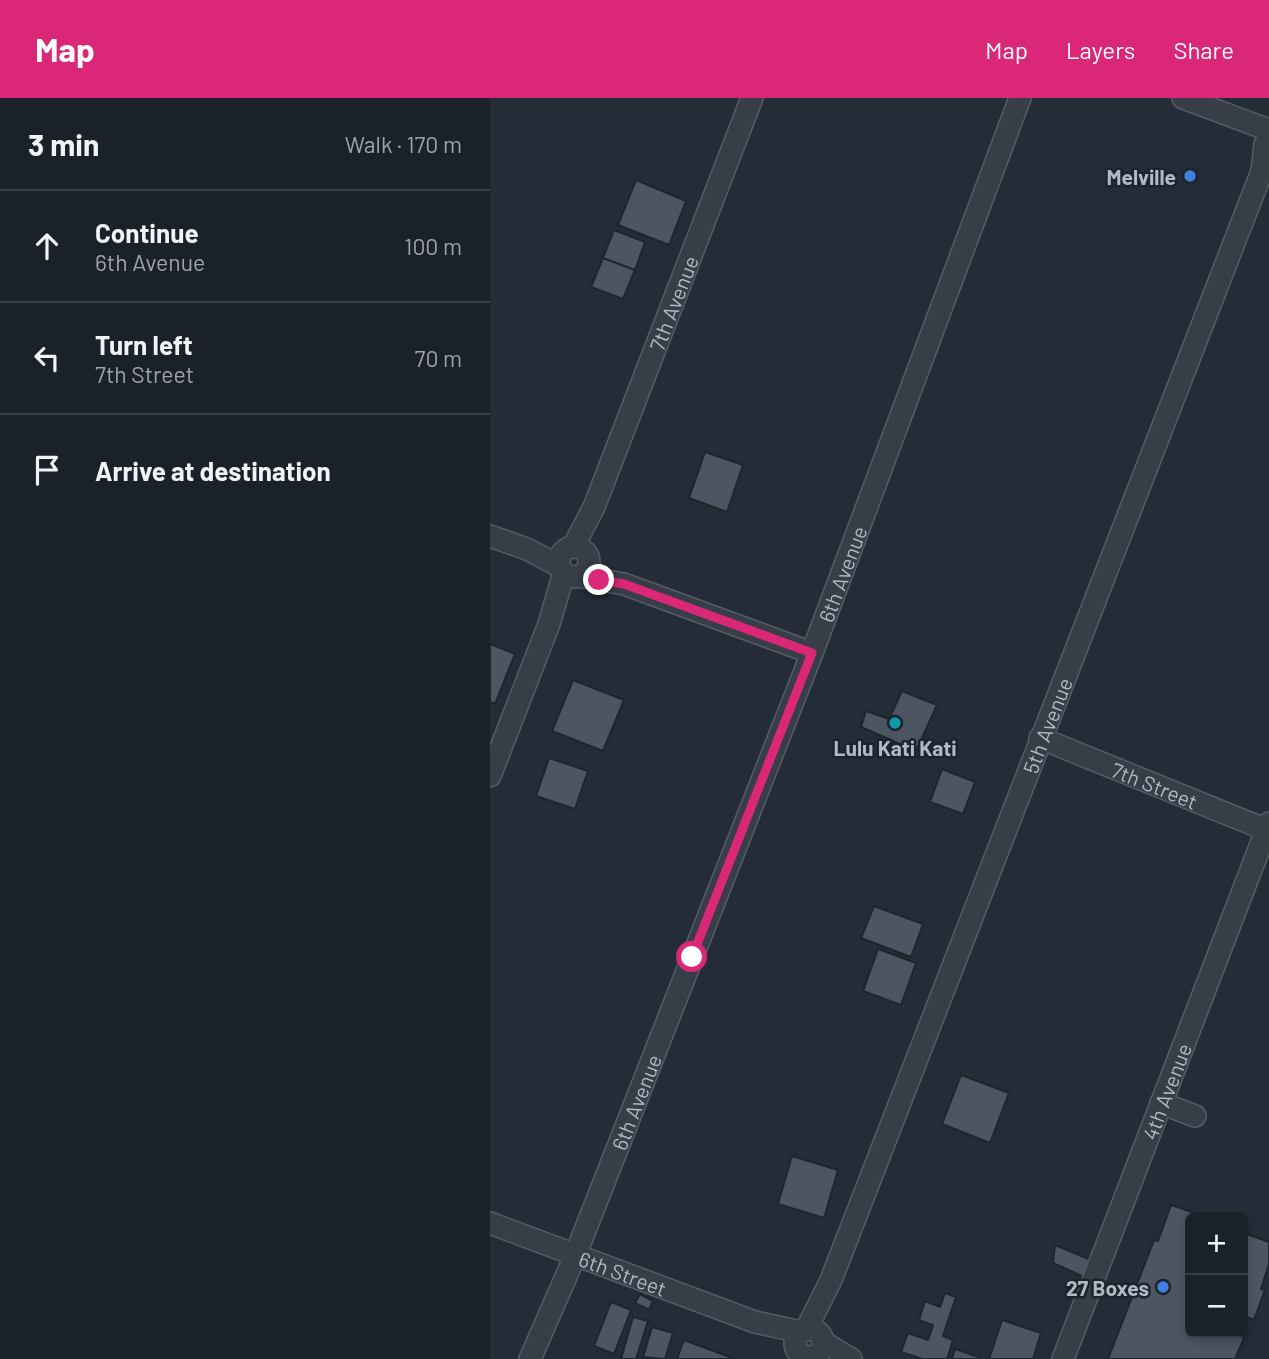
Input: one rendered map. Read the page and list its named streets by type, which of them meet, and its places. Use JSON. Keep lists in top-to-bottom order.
{
  "streets": {
    "street": [
      "7th Avenue",
      "6th Avenue",
      "5th Avenue",
      "7th Street",
      "4th Avenue",
      "6th Street"
    ]
  },
  "crossings": [
    ["6th Avenue", "6th Street"],
    ["5th Avenue", "7th Street"],
    ["5th Avenue", "6th Street"],
    ["7th Street", "4th Avenue"]
  ],
  "places": ["Melville", "Lulu Kati Kati", "27 Boxes"],
  "page": {
    "header": "Map",
    "nav": ["Map", "Layers", "Share"],
    "heading": ["3 min", "Walk · 170 m"],
    "list": [
      ["Continue", "6th Avenue", "100 m"],
      ["Turn left", "7th Street", "70 m"],
      "Arrive at destination"
    ],
    "map_buttons": ["+", "−"]
  }
}
